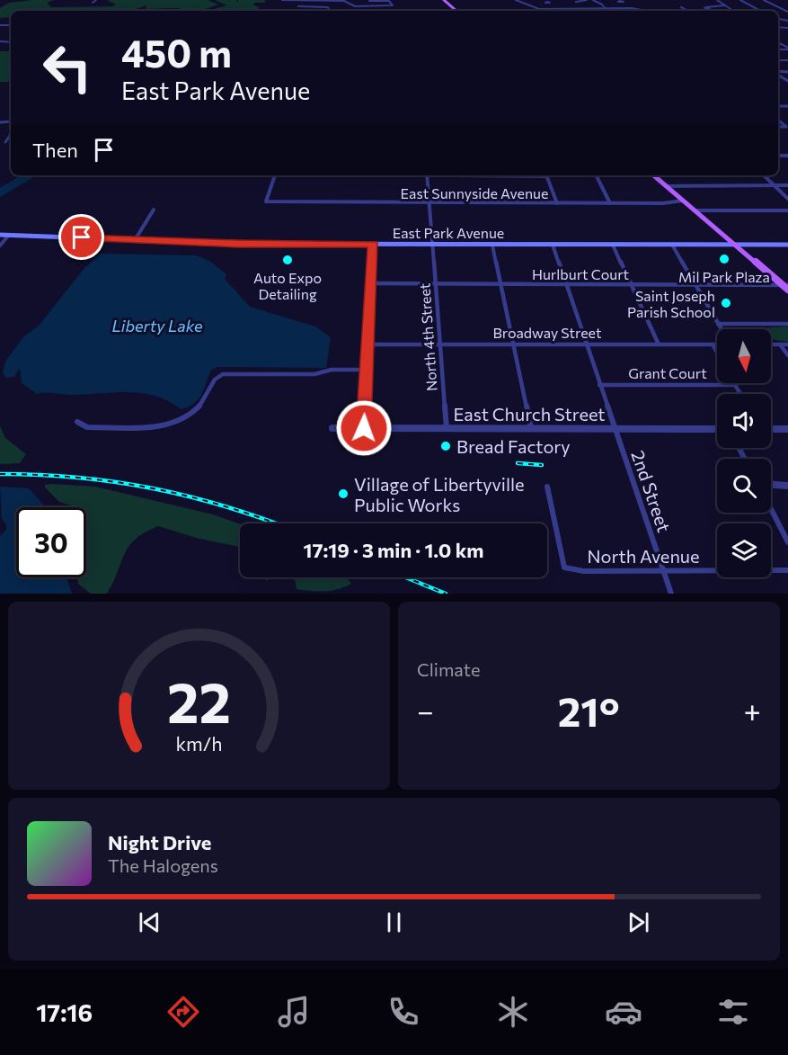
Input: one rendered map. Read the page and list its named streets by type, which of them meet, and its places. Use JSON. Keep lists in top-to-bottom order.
{
  "streets": {
    "main road": ["East Park Avenue"],
    "street": [
      "East Sunnyside Avenue",
      "Hurlburt Court",
      "Broadway Street",
      "North 4th Street",
      "Grant Court",
      "East Church Street",
      "2nd Street",
      "North Avenue"
    ]
  },
  "crossings": [
    ["East Sunnyside Avenue", "North 4th Street"],
    ["East Park Avenue", "North 4th Street"],
    ["East Park Avenue", "2nd Street"],
    ["Hurlburt Court", "North 4th Street"],
    ["Hurlburt Court", "2nd Street"],
    ["Broadway Street", "North 4th Street"],
    ["Broadway Street", "2nd Street"],
    ["North 4th Street", "East Church Street"],
    ["Grant Court", "2nd Street"],
    ["East Church Street", "2nd Street"],
    ["2nd Street", "North Avenue"]
  ],
  "water": ["Liberty Lake"],
  "places": [
    "Mil Park Plaza",
    "Auto Expo Detailing",
    "Saint Joseph Parish School",
    "Bread Factory",
    "Village of Libertyville Public Works"
  ],
  "north": "bottom",
  "page": {
    "turn": ["450 m", "East Park Avenue"],
    "then": "Then",
    "limit": "30",
    "trip": "17:19 · 3 min · 1.0 km",
    "tile": "Climate",
    "heat": ["−", "21°", "+"],
    "song": ["Night Drive", "The Halogens"],
    "tabs": "17:16",
    "gauge": ["22", "km/h"]
  }
}
